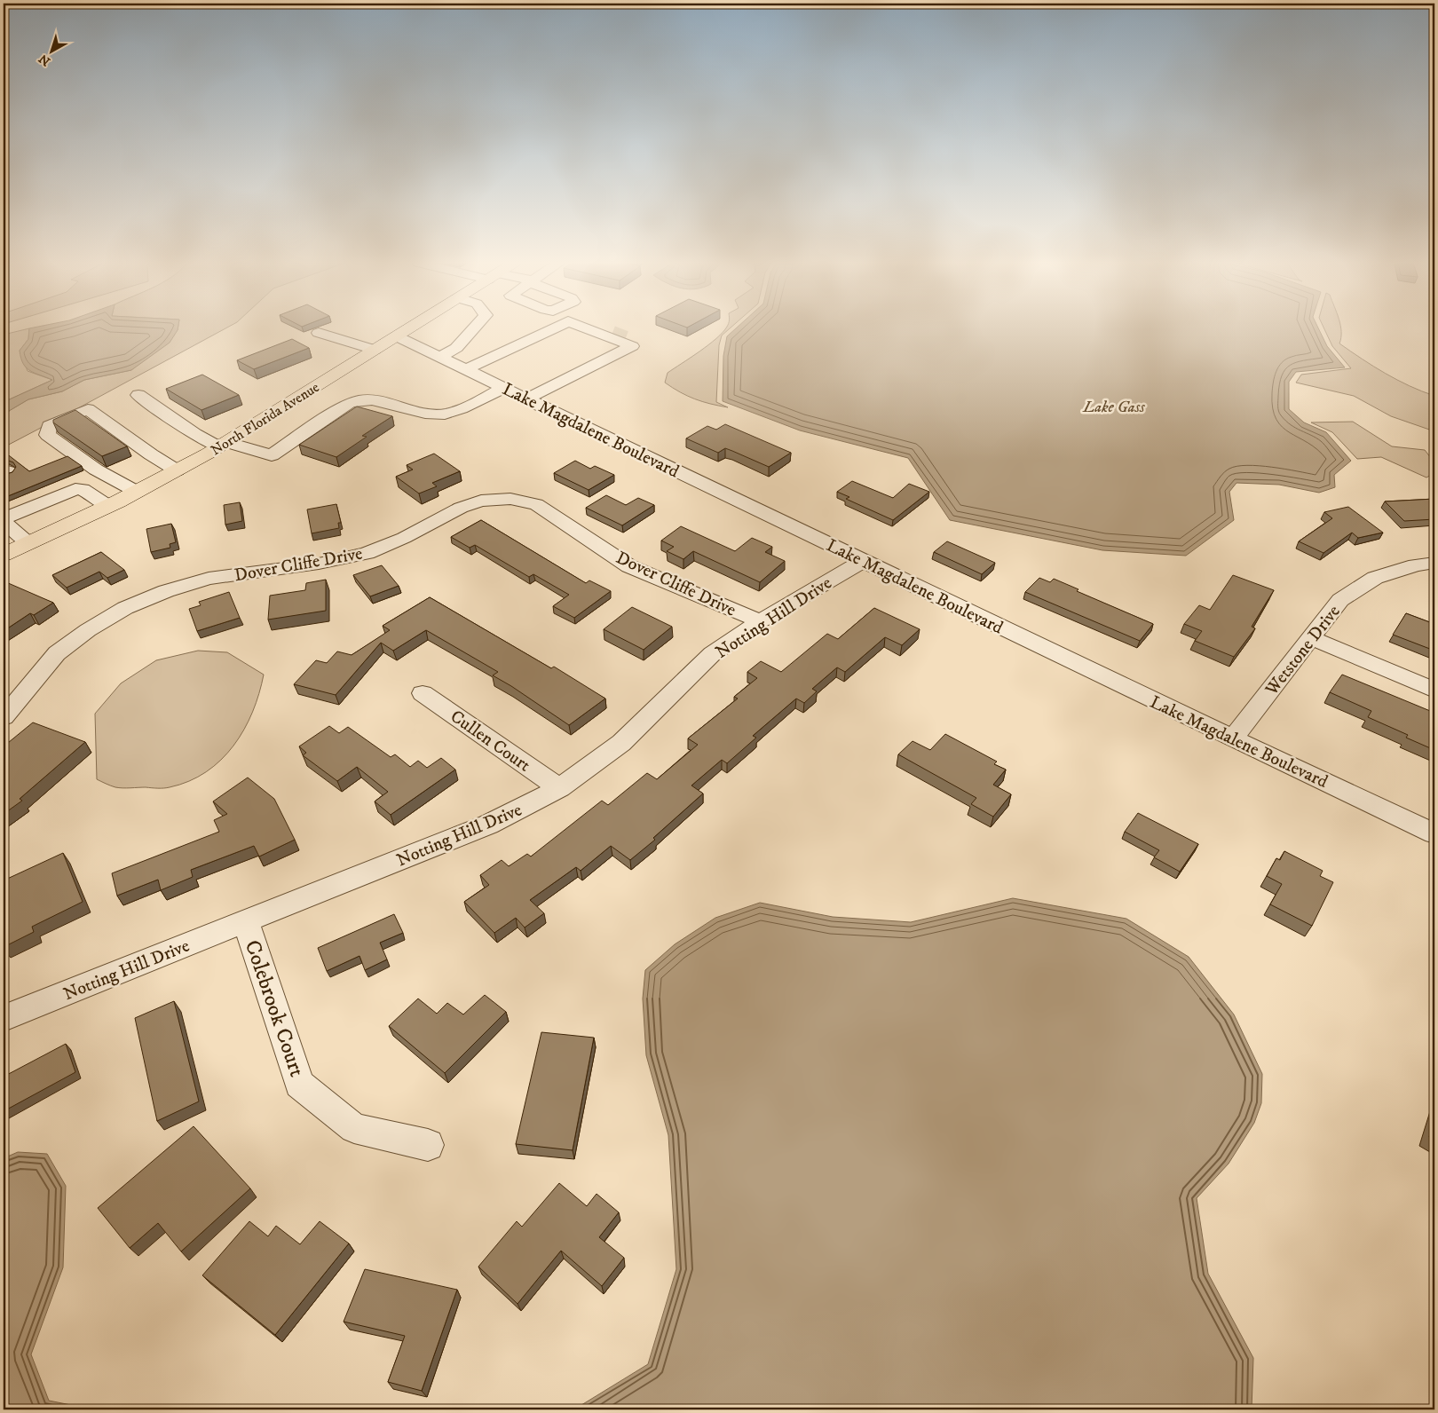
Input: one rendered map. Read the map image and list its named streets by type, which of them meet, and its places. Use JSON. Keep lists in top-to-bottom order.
{
  "streets": {
    "main road": ["North Florida Avenue"],
    "street": [
      "Lake Magdalene Boulevard",
      "Dover Cliffe Drive",
      "Notting Hill Drive",
      "Wetstone Drive",
      "Cullen Court",
      "Colebrook Court"
    ]
  },
  "crossings": [
    ["North Florida Avenue", "Lake Magdalene Boulevard"],
    ["Lake Magdalene Boulevard", "Notting Hill Drive"],
    ["Lake Magdalene Boulevard", "Wetstone Drive"],
    ["Dover Cliffe Drive", "Notting Hill Drive"],
    ["Notting Hill Drive", "Cullen Court"],
    ["Notting Hill Drive", "Colebrook Court"]
  ],
  "water": ["Lake Gass"],
  "north": "bottom left"
}
